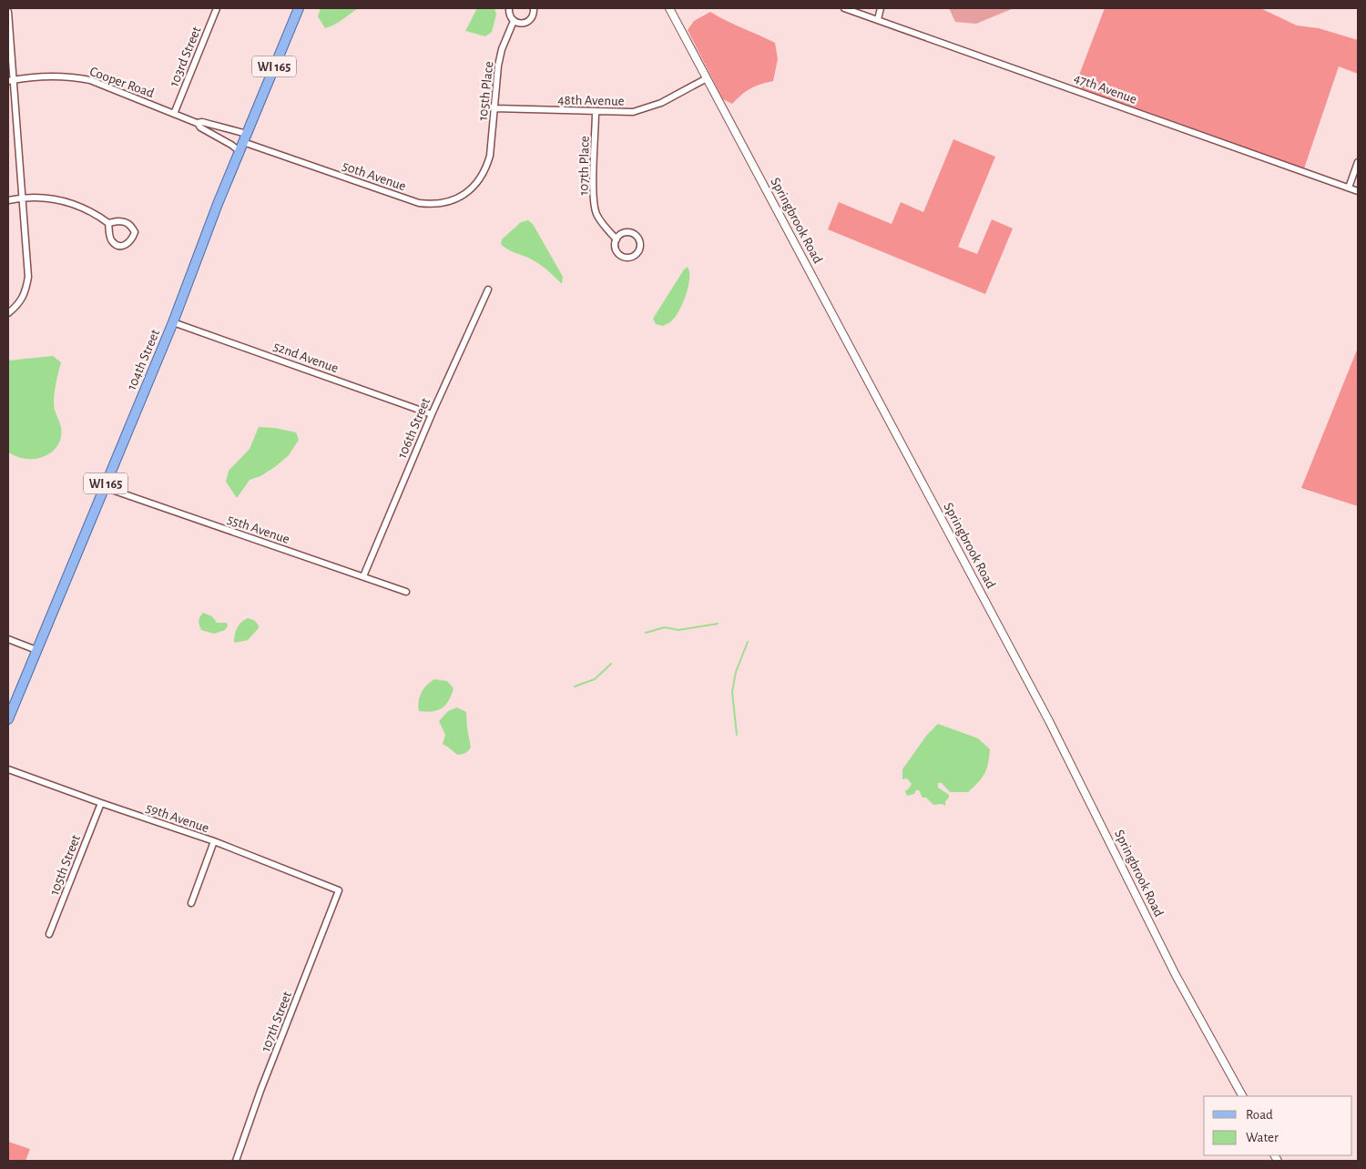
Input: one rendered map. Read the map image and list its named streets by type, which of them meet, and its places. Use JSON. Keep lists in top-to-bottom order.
{
  "streets": {
    "main road": ["WI 165", "104th Street"],
    "street": [
      "103rd Street",
      "Cooper Road",
      "47th Avenue",
      "105th Place",
      "48th Avenue",
      "107th Place",
      "50th Avenue",
      "Springbrook Road",
      "52nd Avenue",
      "106th Street",
      "55th Avenue",
      "59th Avenue",
      "105th Street",
      "107th Street"
    ]
  },
  "crossings": [
    ["103rd Street", "Cooper Road"],
    ["Cooper Road", "50th Avenue"],
    ["Cooper Road", "104th Street"],
    ["105th Place", "48th Avenue"],
    ["105th Place", "50th Avenue"],
    ["48th Avenue", "107th Place"],
    ["48th Avenue", "Springbrook Road"],
    ["50th Avenue", "104th Street"],
    ["52nd Avenue", "104th Street"],
    ["52nd Avenue", "106th Street"],
    ["104th Street", "55th Avenue"],
    ["106th Street", "55th Avenue"],
    ["59th Avenue", "105th Street"],
    ["59th Avenue", "107th Street"]
  ],
  "legend": ["Road", "Water"]
}
